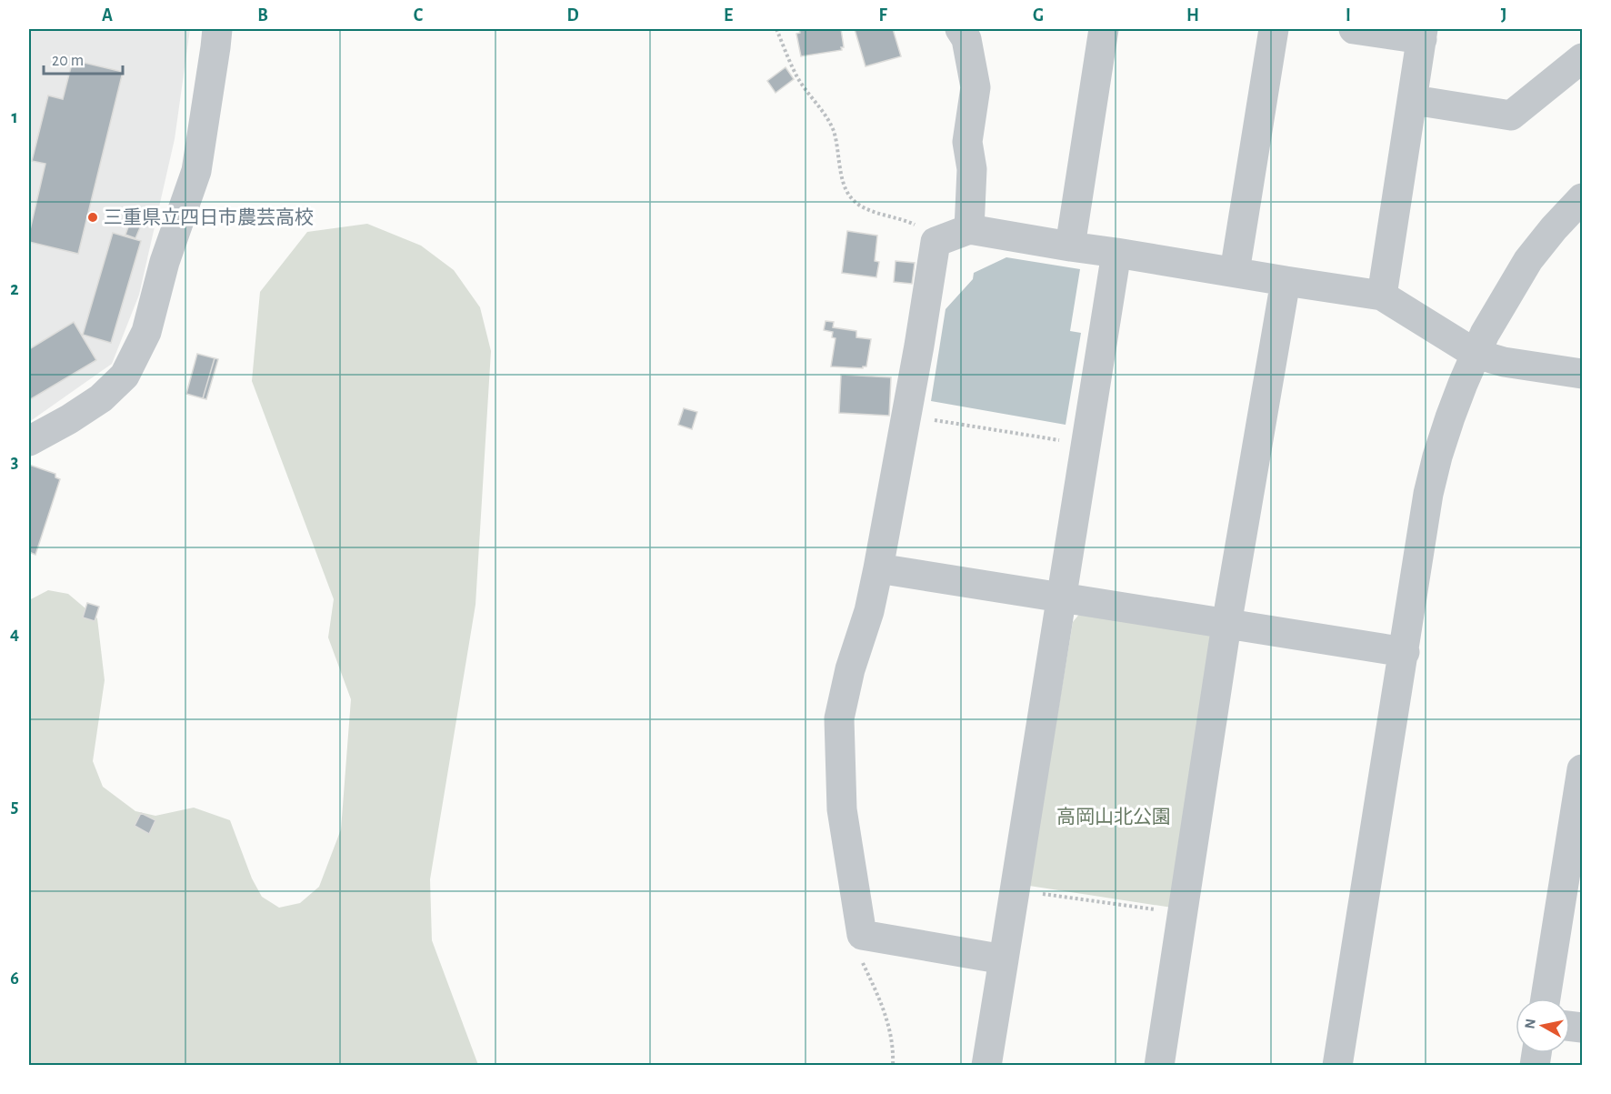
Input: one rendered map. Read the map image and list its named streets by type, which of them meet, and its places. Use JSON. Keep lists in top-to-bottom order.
{
  "parks": ["高岡山北公園"],
  "places": ["三重県立四日市農芸高校"],
  "scale_bar": "20 m",
  "north": "left",
  "grid": {
    "columns": [
      "A",
      "B",
      "C",
      "D",
      "E",
      "F",
      "G",
      "H",
      "I",
      "J"
    ],
    "rows": [
      "1",
      "2",
      "3",
      "4",
      "5",
      "6"
    ]
  }
}
